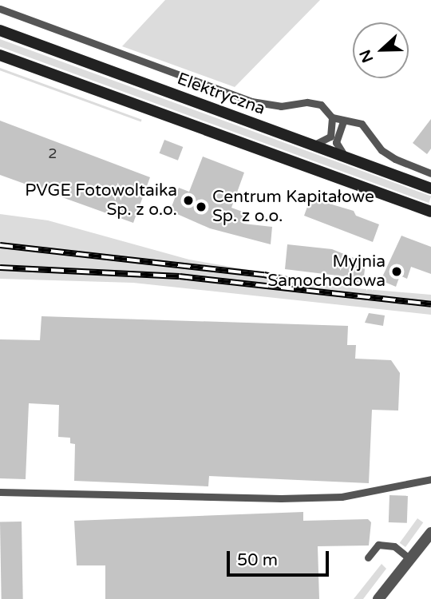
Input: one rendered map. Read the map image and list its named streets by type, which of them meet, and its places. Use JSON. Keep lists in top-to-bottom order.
{
  "streets": {
    "main road": ["Elektryczna"]
  },
  "places": ["PVGE Fotowoltaika Sp. z o.o.", "Centrum Kapitałowe Sp. z o.o.", "Myjnia Samochodowa"],
  "house_numbers": ["2"],
  "scale_bar": "50 m",
  "north": "left"
}
